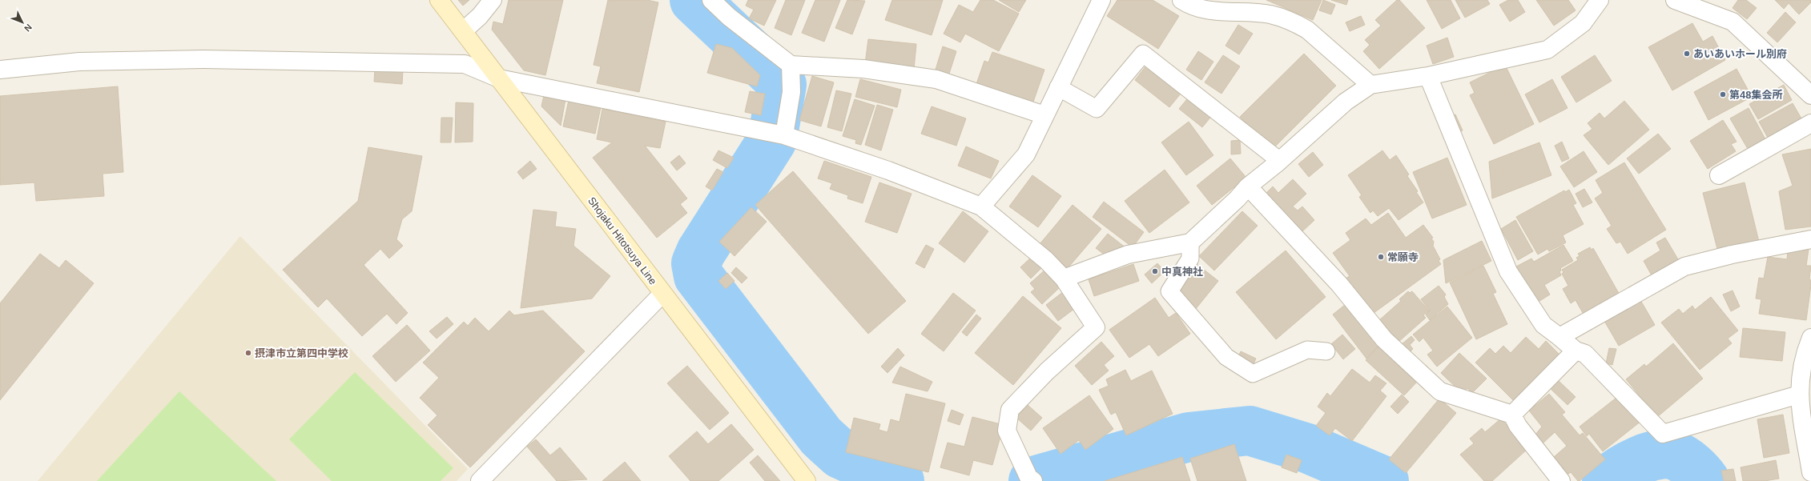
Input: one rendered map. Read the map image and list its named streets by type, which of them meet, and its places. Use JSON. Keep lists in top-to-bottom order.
{
  "streets": {
    "main road": ["Shojaku Hitotsuya Line"]
  },
  "places": [
    "あいあいホール別府",
    "第48集会所",
    "常願寺",
    "中真神社",
    "摂津市立第四中学校"
  ],
  "north": "bottom right"
}
